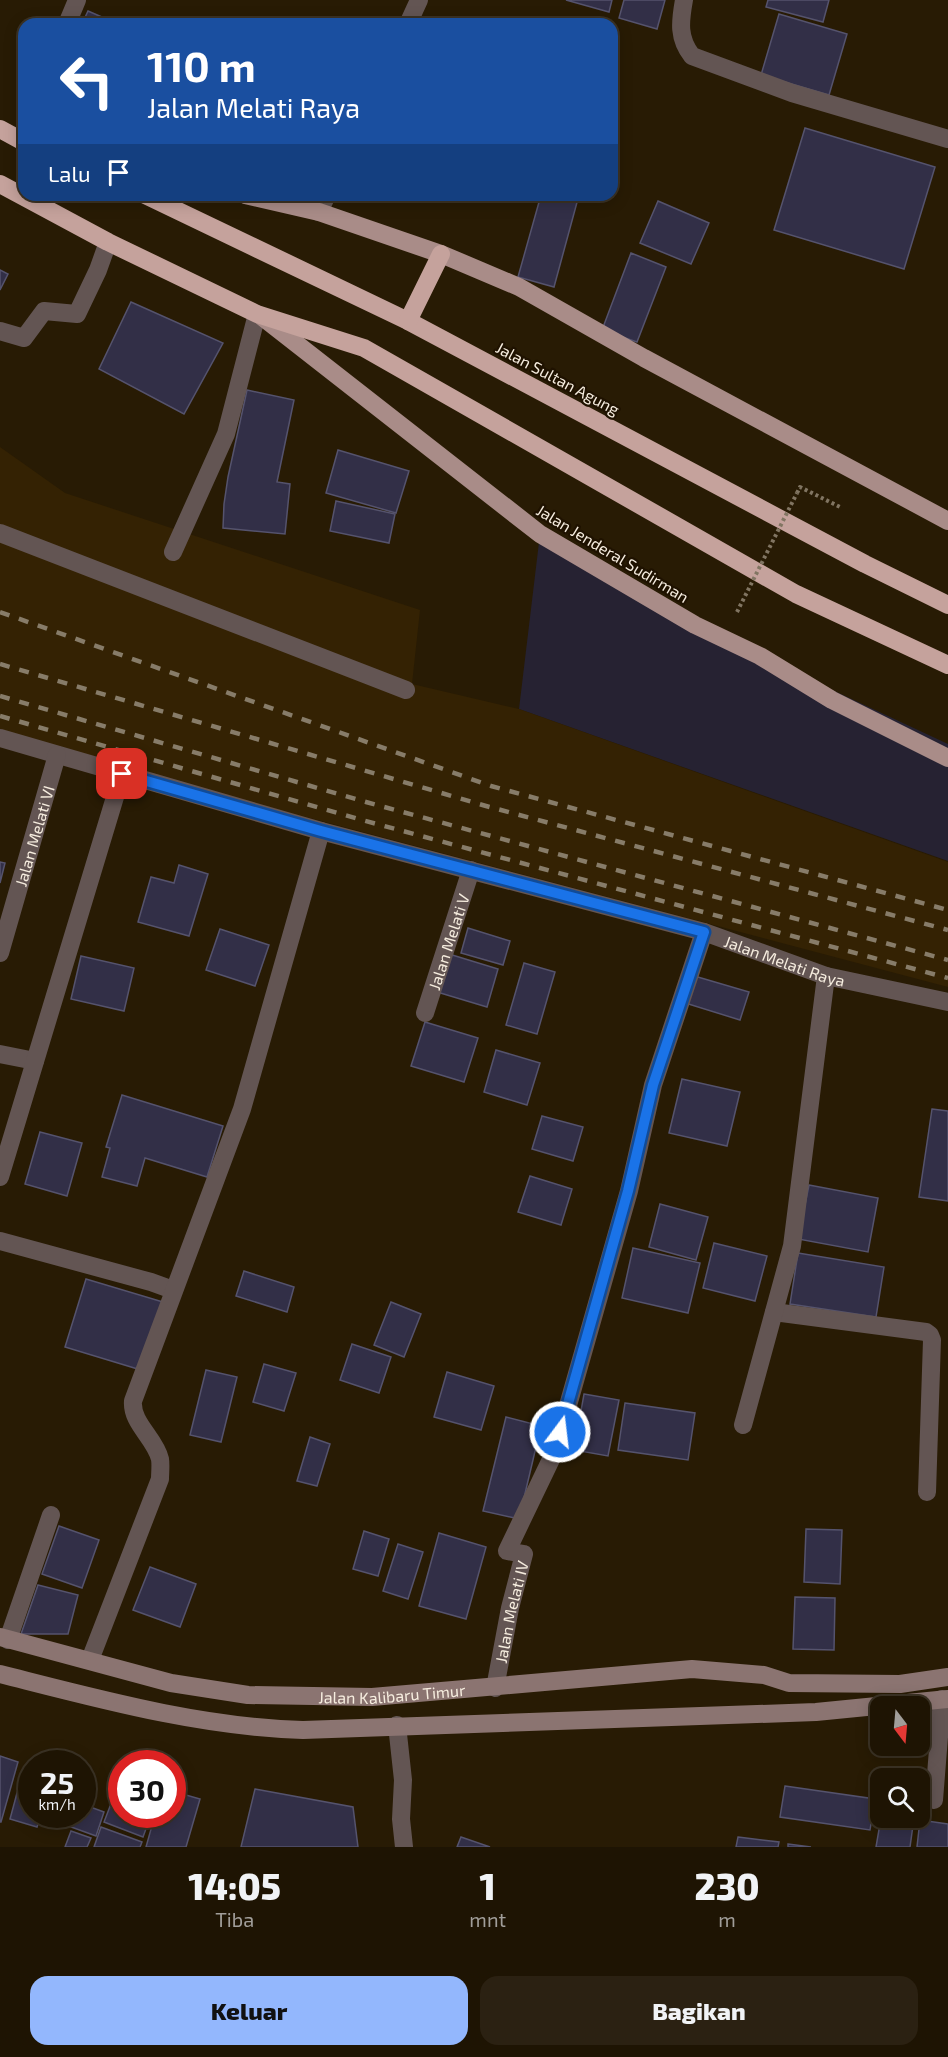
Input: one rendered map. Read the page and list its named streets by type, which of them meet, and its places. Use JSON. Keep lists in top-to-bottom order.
{
  "streets": {
    "highway": ["Jalan Sultan Agung", "Jalan Jenderal Sudirman"],
    "street": [
      "Jalan Melati VI",
      "Jalan Melati V",
      "Jalan Melati Raya",
      "Jalan Melati IV",
      "Jalan Kalibaru Timur"
    ]
  },
  "crossings": [
    ["Jalan Melati VI", "Jalan Melati Raya"],
    ["Jalan Melati V", "Jalan Melati Raya"],
    ["Jalan Melati Raya", "Jalan Melati IV"],
    ["Jalan Melati IV", "Jalan Kalibaru Timur"]
  ],
  "north": "bottom",
  "page": {
    "turn": ["110 m", "Jalan Melati Raya"],
    "then": "Lalu",
    "speed": "25 km/h",
    "limit": "30",
    "eta": [
      "14:05",
      "Tiba",
      "1",
      "mnt",
      "230",
      "m"
    ],
    "buttons": ["Keluar", "Bagikan"]
  }
}
